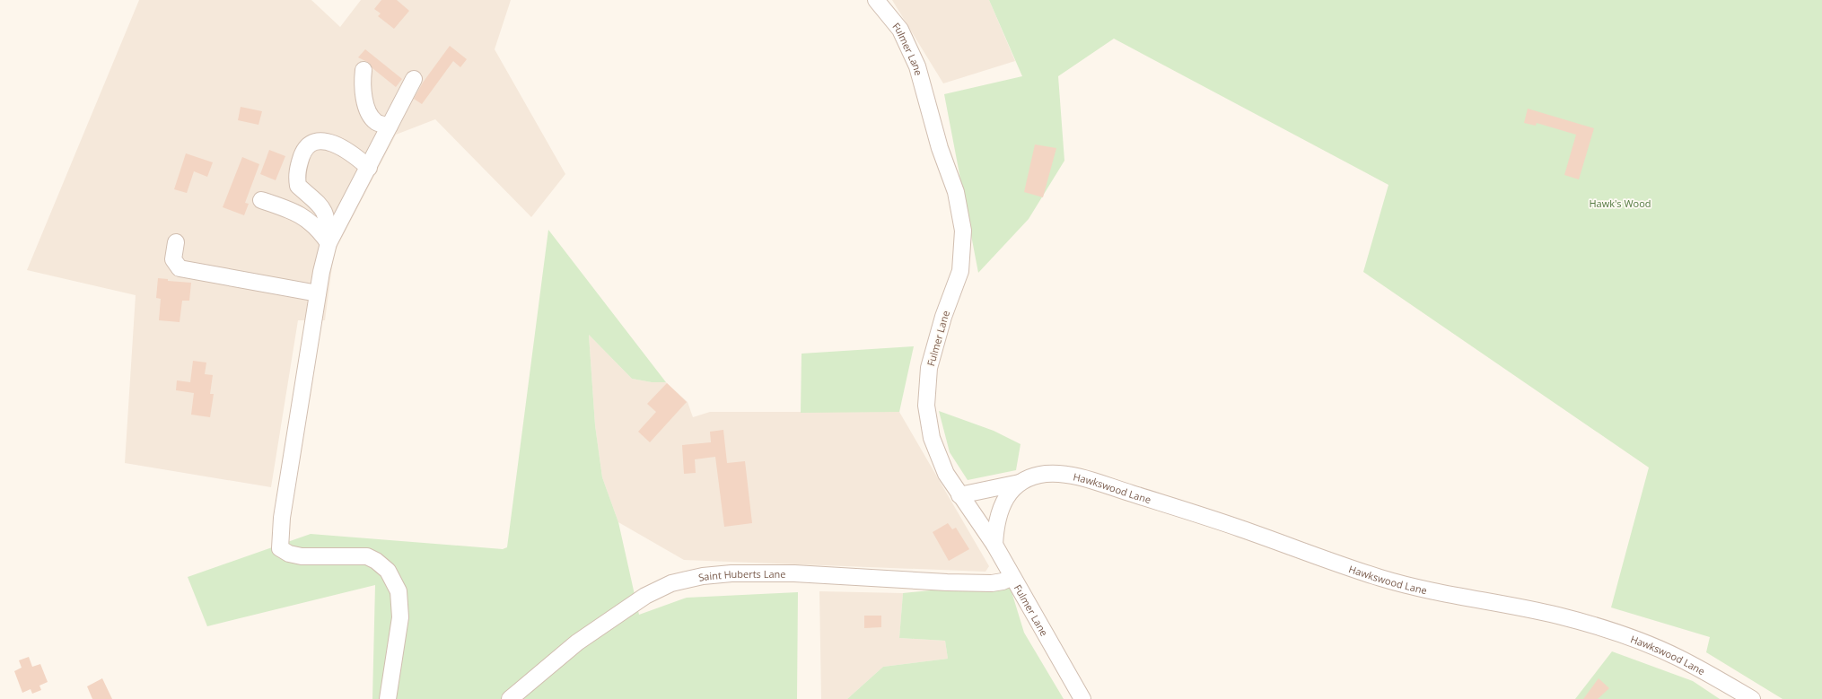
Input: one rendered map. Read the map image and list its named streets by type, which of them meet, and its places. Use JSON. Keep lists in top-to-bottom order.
{
  "streets": {
    "street": ["Fulmer Lane", "Hawkswood Lane", "Saint Huberts Lane"]
  },
  "crossings": [
    ["Fulmer Lane", "Hawkswood Lane"],
    ["Fulmer Lane", "Saint Huberts Lane"]
  ],
  "parks": ["Hawk's Wood"]
}
